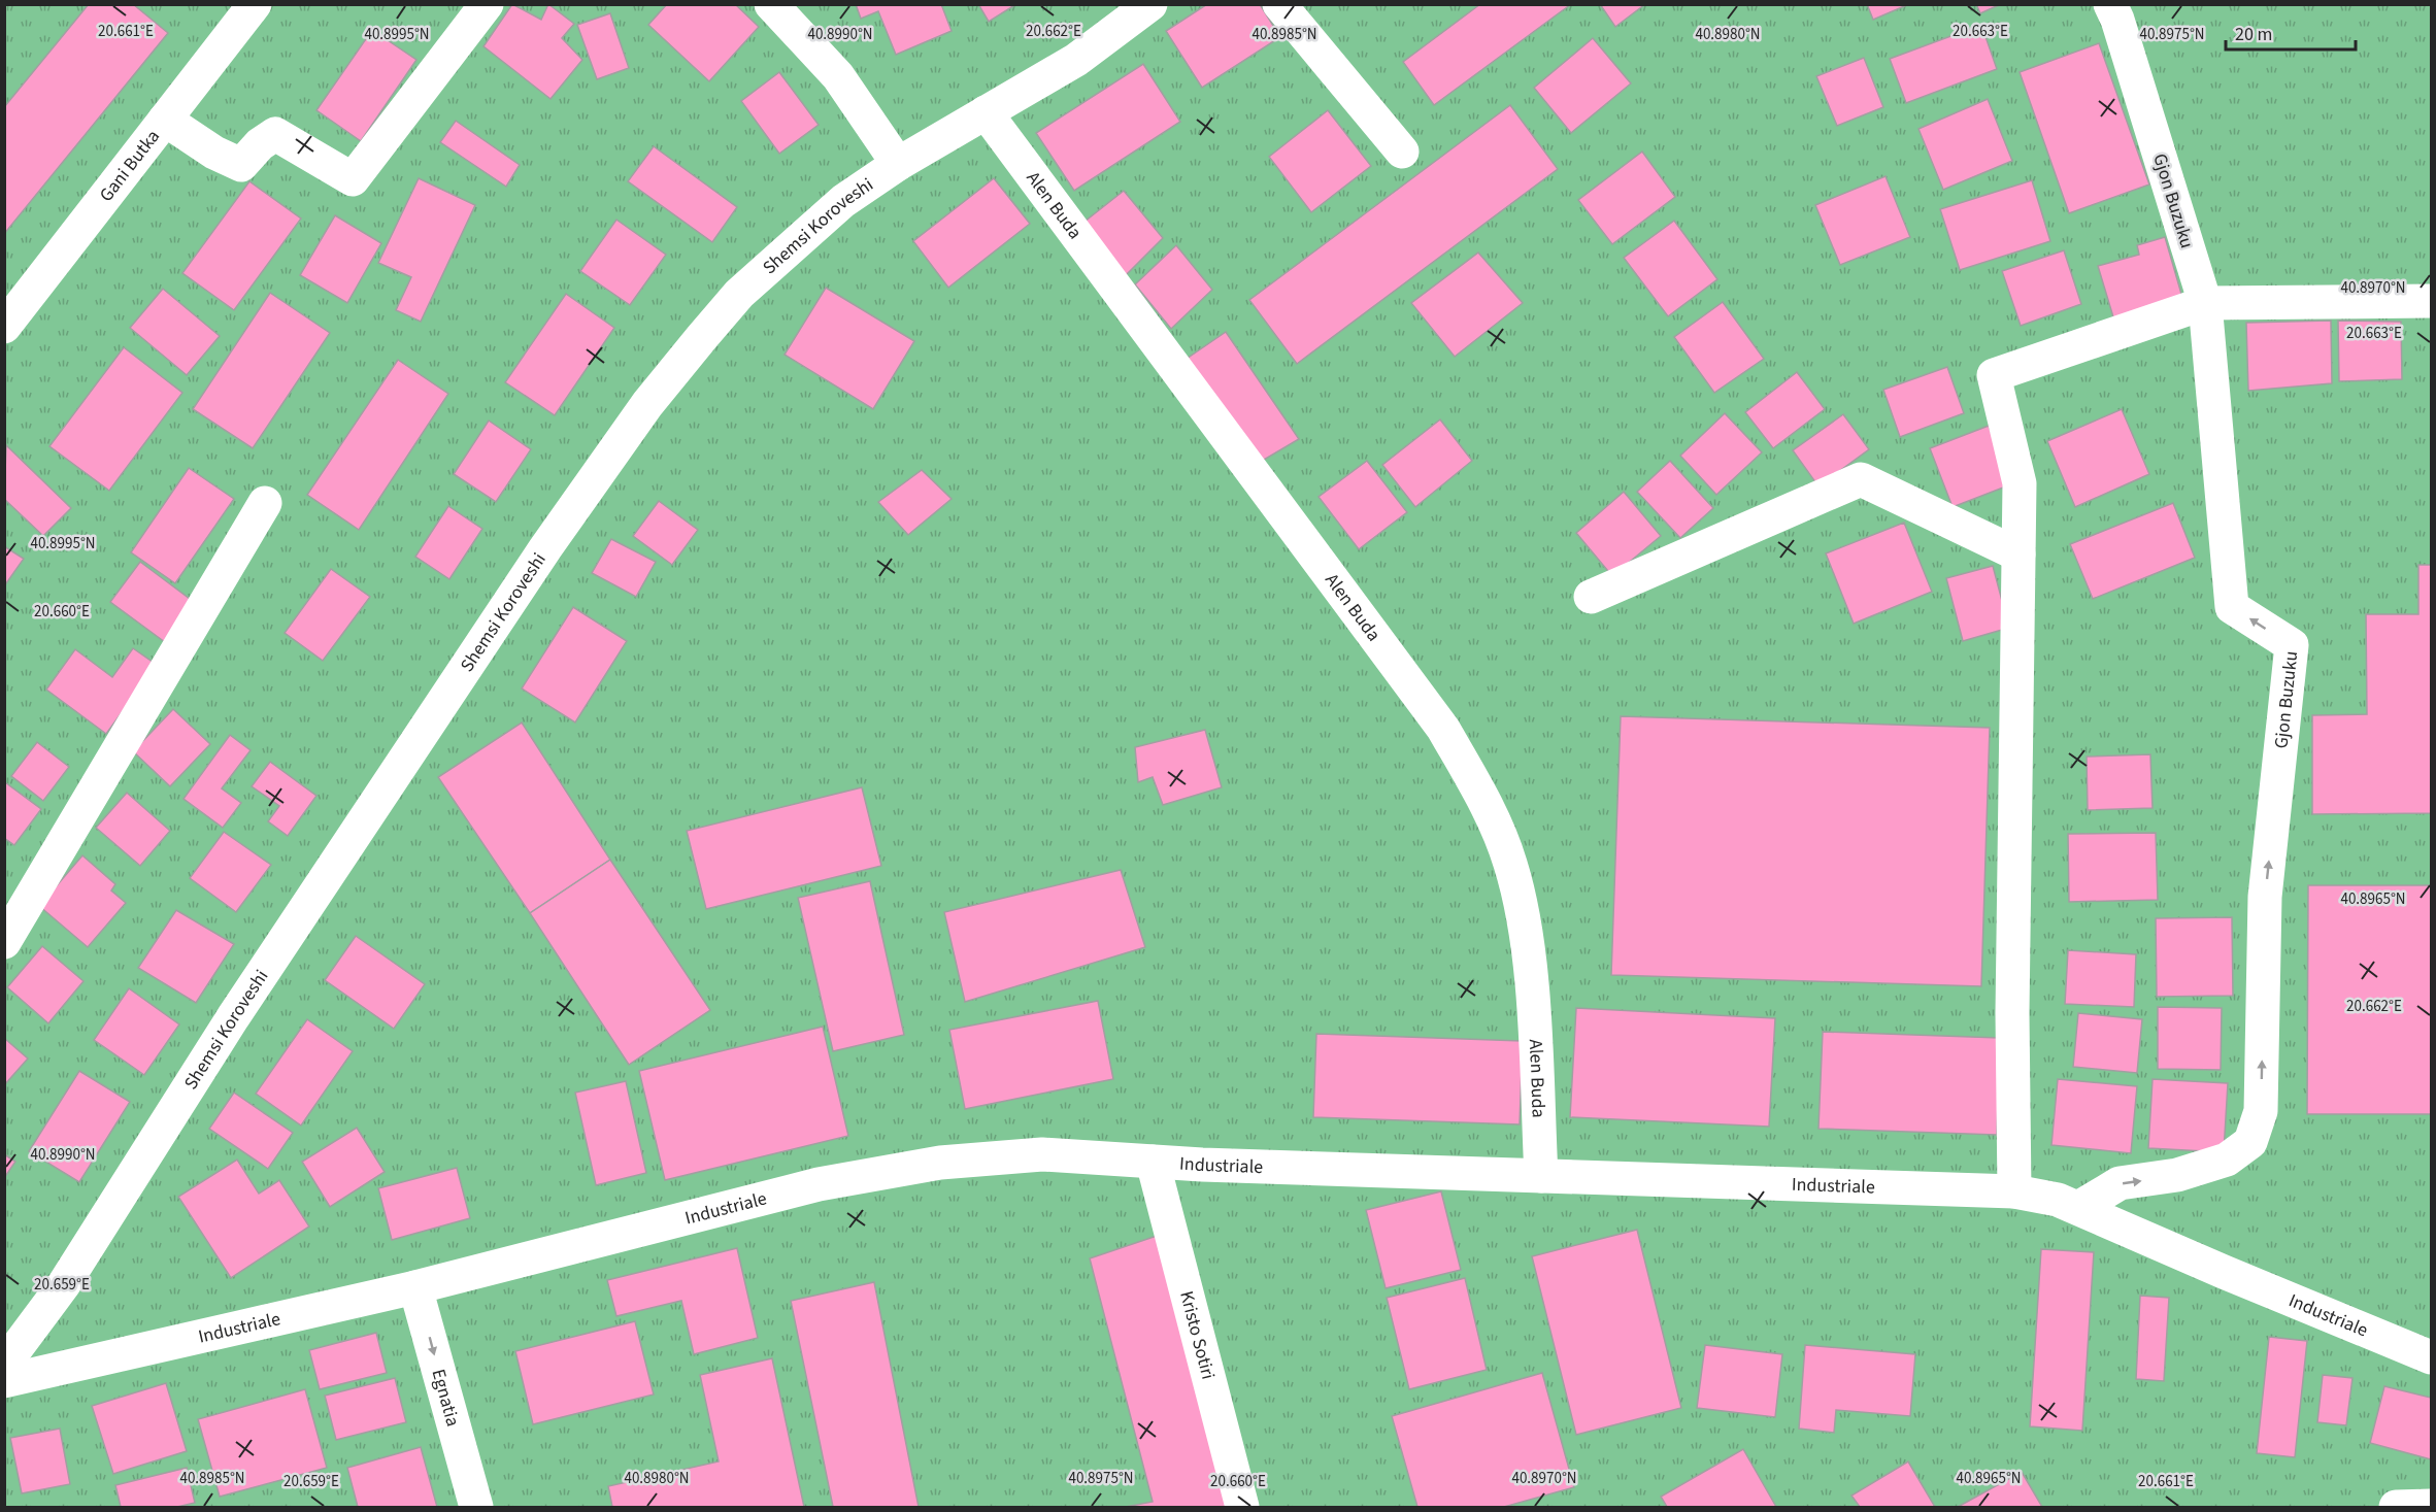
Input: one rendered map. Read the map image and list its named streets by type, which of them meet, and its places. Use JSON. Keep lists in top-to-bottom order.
{
  "streets": {
    "street": [
      "Gani Butka",
      "Gjon Buzuku",
      "Alen Buda",
      "Shemsi Koroveshi",
      "Industriale",
      "Kristo Sotiri",
      "Egnatia"
    ]
  },
  "crossings": [
    ["Gjon Buzuku", "Industriale"],
    ["Alen Buda", "Shemsi Koroveshi"],
    ["Alen Buda", "Industriale"],
    ["Industriale", "Kristo Sotiri"],
    ["Industriale", "Egnatia"]
  ],
  "one_way": ["Egnatia"],
  "scale_bar": "20 m",
  "coordinates": [
    "20.661°E",
    "20.662°E",
    "20.663°E",
    "40.8995°N",
    "40.8990°N",
    "40.8985°N",
    "40.8980°N",
    "40.8975°N",
    "40.8970°N",
    "20.660°E",
    "40.8965°N",
    "20.659°E"
  ]
}
